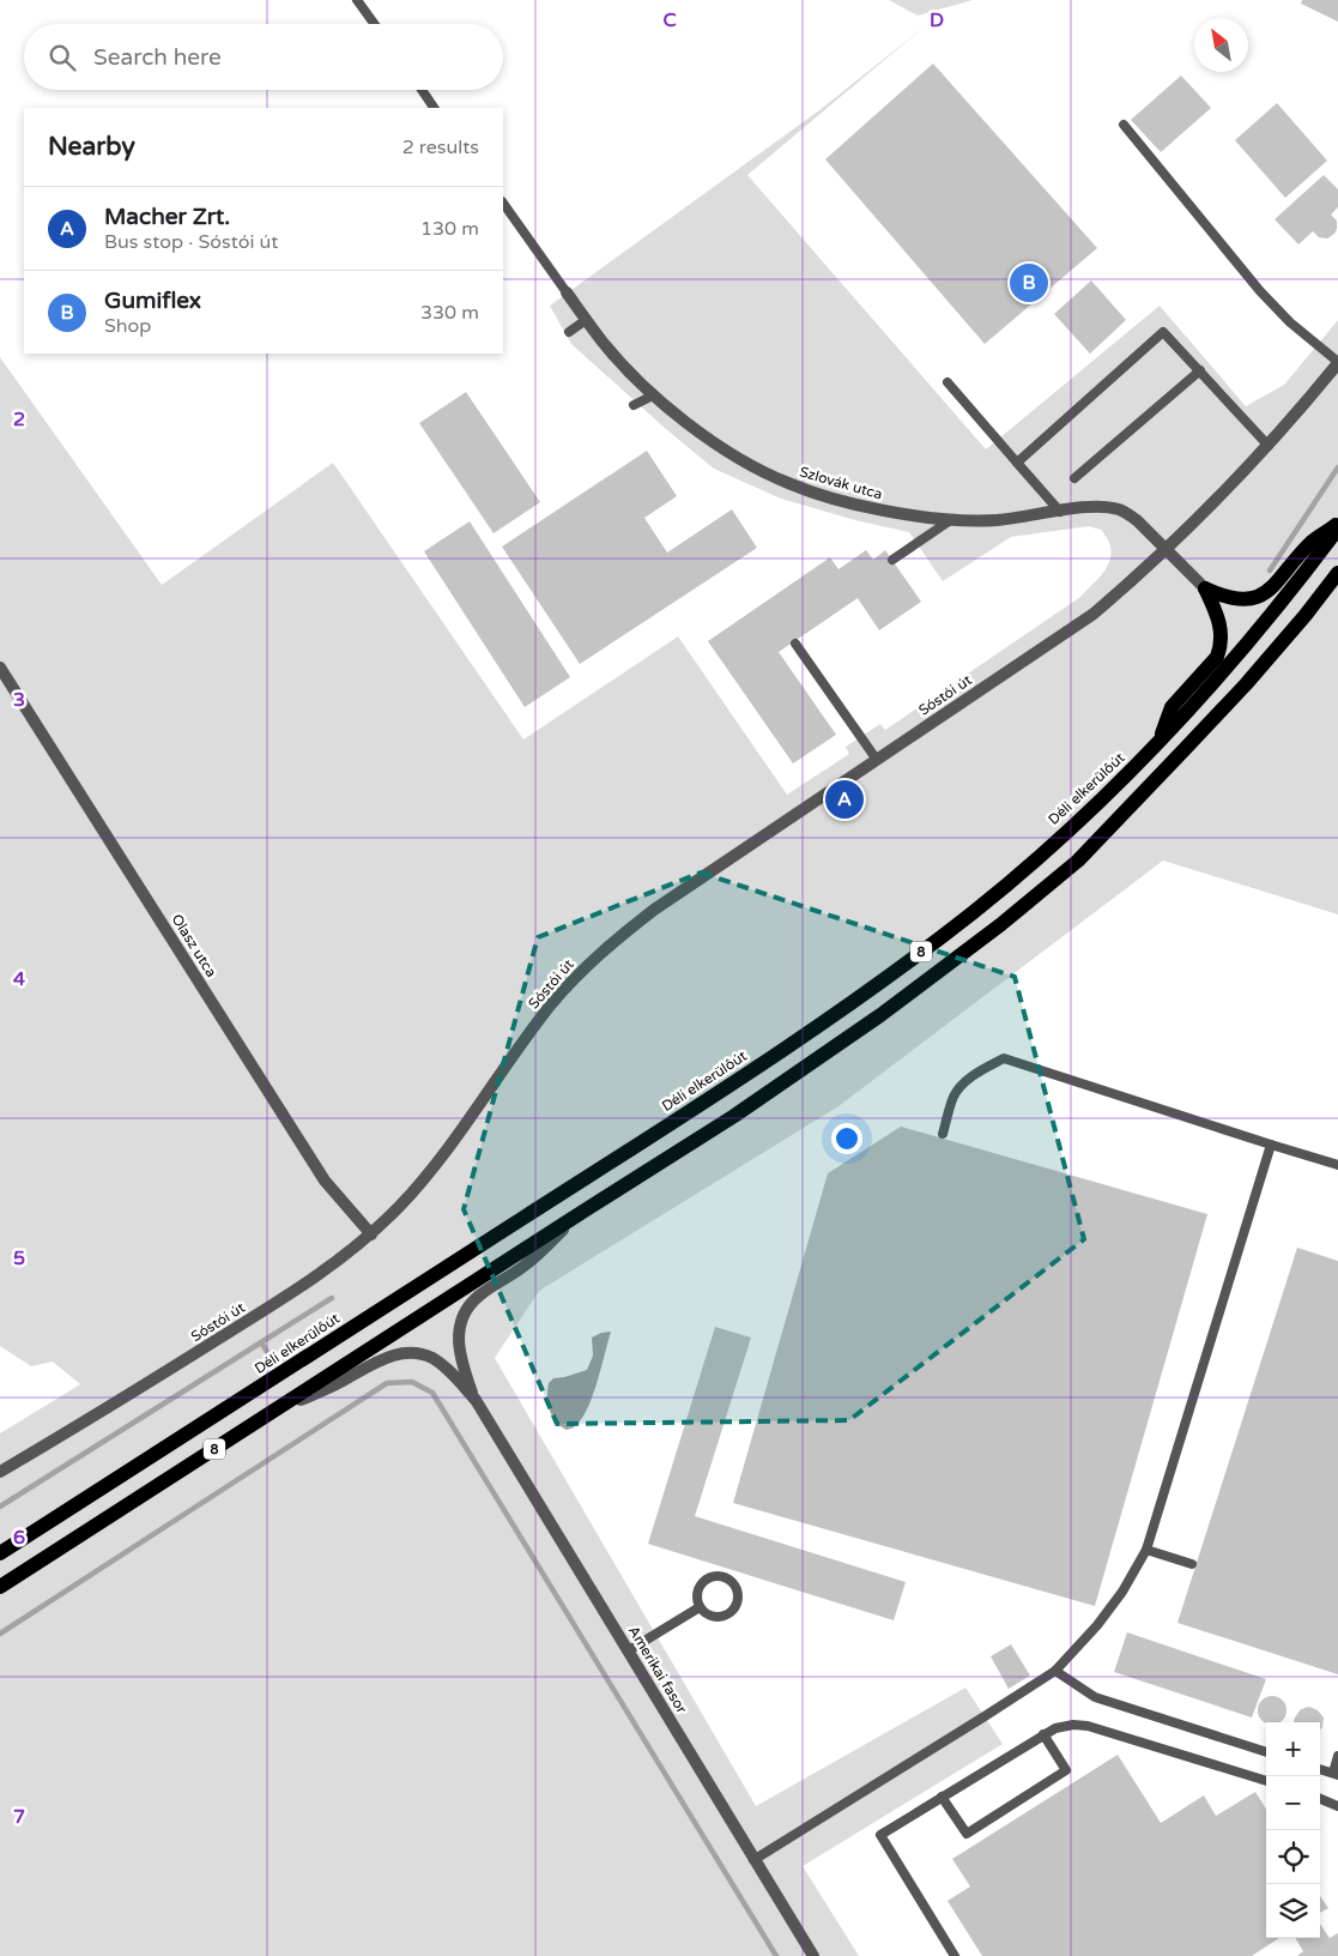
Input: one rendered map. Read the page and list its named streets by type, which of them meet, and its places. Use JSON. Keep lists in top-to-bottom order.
{
  "streets": {
    "main road": ["Déli elkerülőút", "8"],
    "street": [
      "Szlovák utca",
      "Sóstói út",
      "Olasz utca",
      "Amerikai fasor"
    ]
  },
  "crossings": [
    ["Szlovák utca", "Sóstói út"],
    ["Sóstói út", "Olasz utca"]
  ],
  "north": "top left",
  "page": {
    "search": "Search here",
    "heading": ["Nearby", "2 results"],
    "list": [
      {
        "mark": "A",
        "name": "Macher Zrt.",
        "note": "Bus stop · Sóstói út",
        "value": "130 m"
      },
      {
        "mark": "B",
        "name": "Gumiflex",
        "note": "Shop",
        "value": "330 m"
      }
    ],
    "pins": ["B", "A"],
    "map_buttons": ["+", "−"]
  },
  "grid": {
    "columns": ["C", "D"],
    "rows": [
      "2",
      "3",
      "4",
      "5",
      "6",
      "7"
    ]
  }
}
